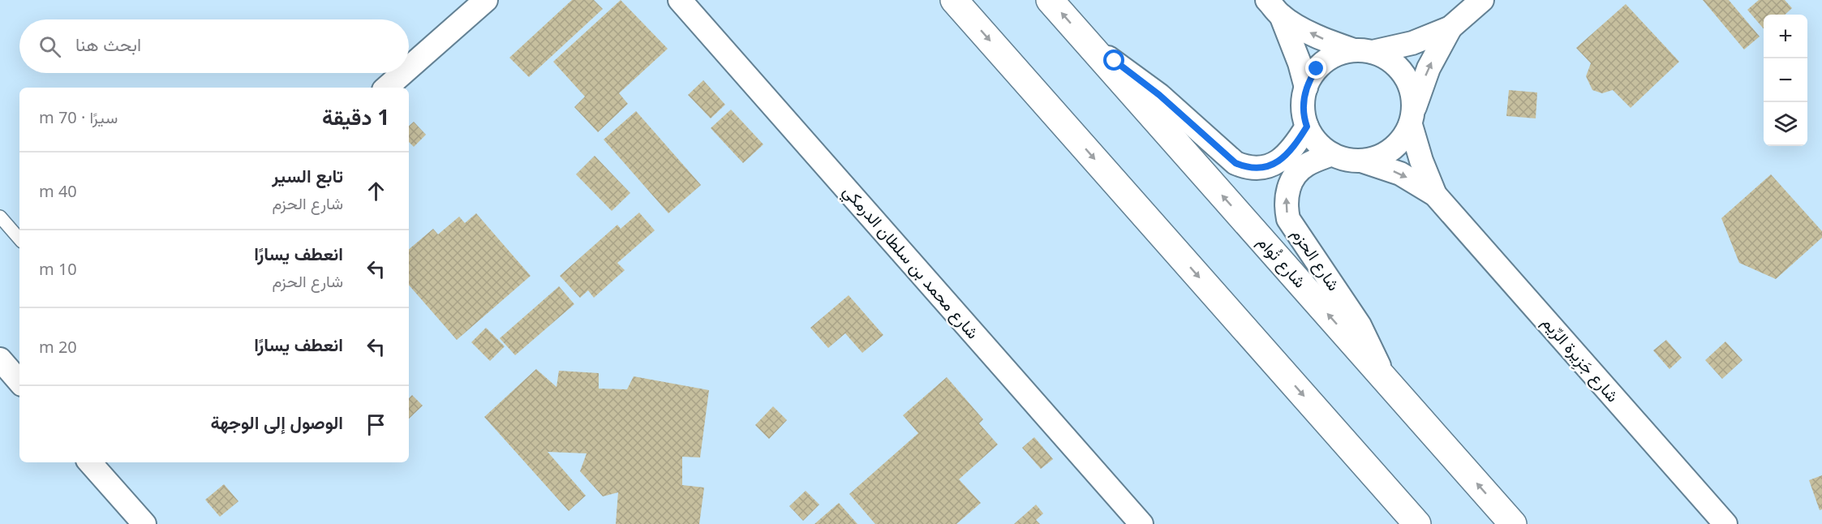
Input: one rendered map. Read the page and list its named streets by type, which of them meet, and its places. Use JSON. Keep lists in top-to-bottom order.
{
  "streets": {
    "main road": ["شارع تُوام"],
    "street": ["شارع الحزم", "شارع محمد بن سلطان الدرمكي", "شارع جَزِيرة الرِّيم"]
  },
  "crossings": [
    ["شارع الحزم", "شارع تُوام"],
    ["شارع الحزم", "شارع جَزِيرة الرِّيم"]
  ],
  "one_way": ["شارع الحزم"],
  "page": {
    "map_buttons": ["+", "−"],
    "search": "ابحث هنا",
    "heading": ["1 دقيقة", "سيرًا · 70 m"],
    "list": [
      ["تابع السير", "شارع الحزم", "40 m"],
      ["انعطف يسارًا", "شارع الحزم", "10 m"],
      ["انعطف يسارًا", "20 m"],
      "الوصول إلى الوجهة"
    ]
  }
}
